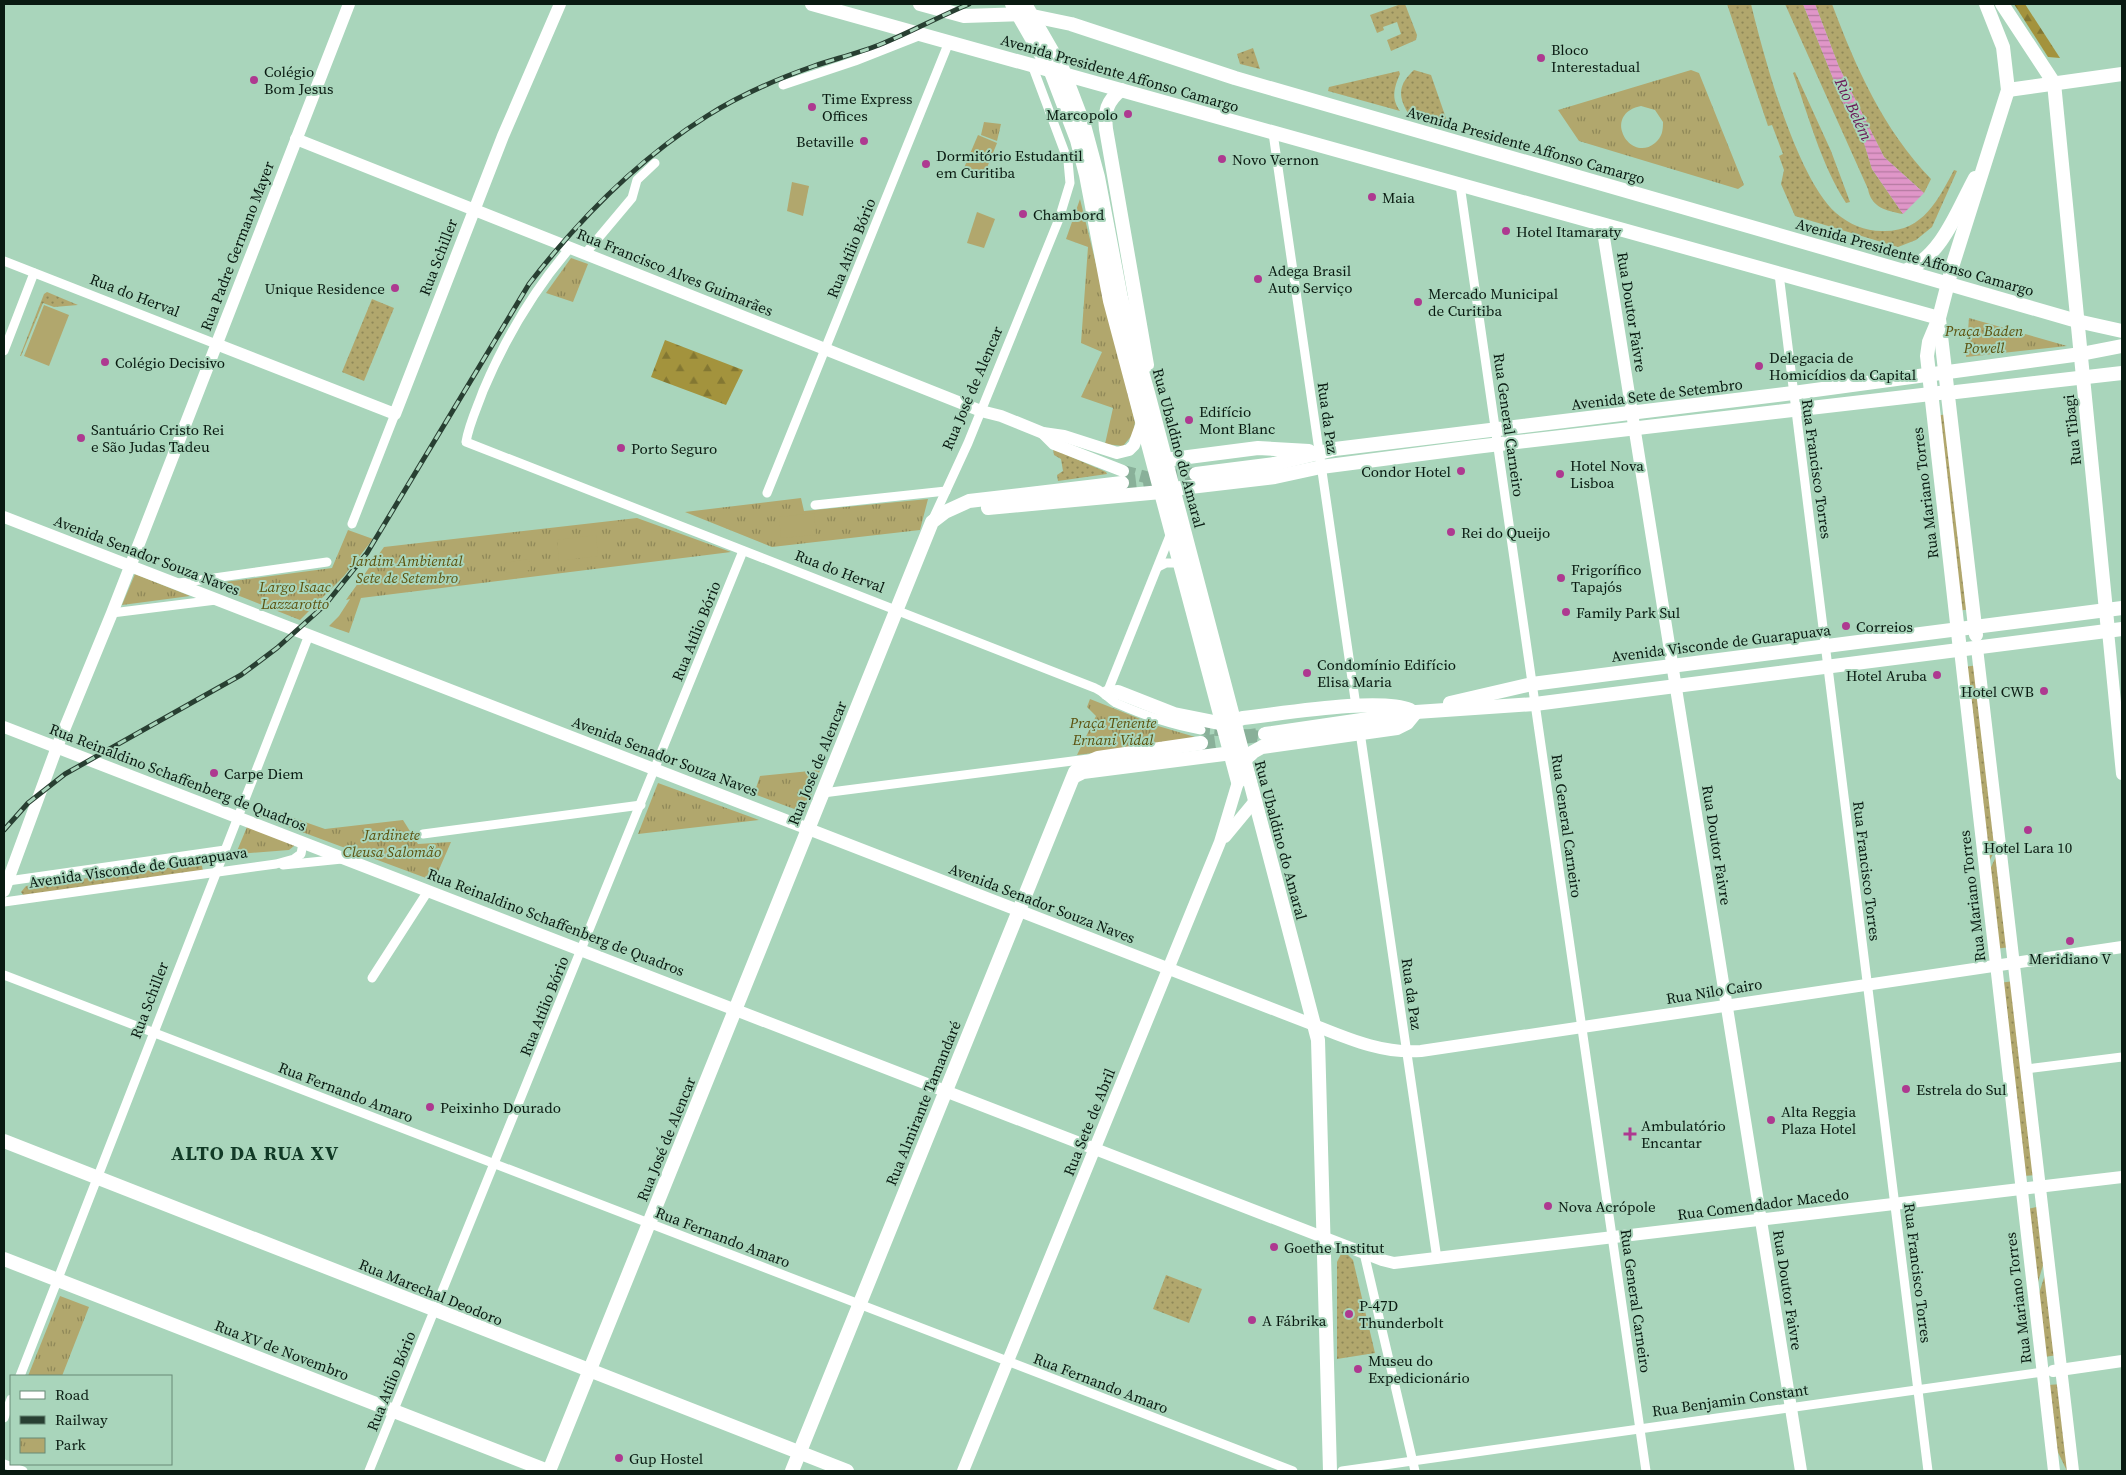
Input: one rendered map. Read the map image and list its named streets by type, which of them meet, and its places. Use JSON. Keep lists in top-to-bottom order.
{
  "streets": {
    "main road": [
      "Avenida Presidente Affonso Camargo",
      "Rua José de Alencar",
      "Avenida Sete de Setembro",
      "Rua Tibagi",
      "Rua Ubaldino do Amaral",
      "Rua Mariano Torres",
      "Avenida Visconde de Guarapuava",
      "Rua Almirante Tamandaré",
      "Rua Marechal Deodoro",
      "Rua XV de Novembro"
    ],
    "street": [
      "Rua Padre Germano Mayer",
      "Rua Atílio Bório",
      "Rua Schiller",
      "Rua Francisco Alves Guimarães",
      "Rua do Herval",
      "Rua Doutor Faivre",
      "Rua da Paz",
      "Rua General Carneiro",
      "Rua Francisco Torres",
      "Avenida Senador Souza Naves",
      "Rua Reinaldino Schaffenberg de Quadros",
      "Rua Nilo Cairo",
      "Rua Fernando Amaro",
      "Rua Sete de Abril",
      "Rua Comendador Macedo",
      "Rua Benjamin Constant"
    ]
  },
  "crossings": [
    ["Avenida Presidente Affonso Camargo", "Rua Atílio Bório"],
    ["Avenida Presidente Affonso Camargo", "Rua Doutor Faivre"],
    ["Avenida Presidente Affonso Camargo", "Rua José de Alencar"],
    ["Avenida Presidente Affonso Camargo", "Rua da Paz"],
    ["Avenida Presidente Affonso Camargo", "Rua General Carneiro"],
    ["Avenida Presidente Affonso Camargo", "Rua Tibagi"],
    ["Avenida Presidente Affonso Camargo", "Rua Francisco Torres"],
    ["Avenida Presidente Affonso Camargo", "Rua Mariano Torres"],
    ["Rua Padre Germano Mayer", "Rua Francisco Alves Guimarães"],
    ["Rua Padre Germano Mayer", "Rua do Herval"],
    ["Rua Padre Germano Mayer", "Avenida Senador Souza Naves"],
    ["Rua Padre Germano Mayer", "Avenida Visconde de Guarapuava"],
    ["Rua Padre Germano Mayer", "Rua Reinaldino Schaffenberg de Quadros"],
    ["Rua Atílio Bório", "Rua Francisco Alves Guimarães"],
    ["Rua Atílio Bório", "Rua do Herval"],
    ["Rua Atílio Bório", "Avenida Senador Souza Naves"],
    ["Rua Atílio Bório", "Rua Reinaldino Schaffenberg de Quadros"],
    ["Rua Atílio Bório", "Rua Fernando Amaro"],
    ["Rua Atílio Bório", "Rua Marechal Deodoro"],
    ["Rua Atílio Bório", "Rua XV de Novembro"],
    ["Rua Schiller", "Rua Francisco Alves Guimarães"],
    ["Rua Schiller", "Rua do Herval"],
    ["Rua Schiller", "Avenida Senador Souza Naves"],
    ["Rua Schiller", "Avenida Visconde de Guarapuava"],
    ["Rua Schiller", "Rua Reinaldino Schaffenberg de Quadros"],
    ["Rua Schiller", "Rua Fernando Amaro"],
    ["Rua Schiller", "Rua Marechal Deodoro"],
    ["Rua Schiller", "Rua XV de Novembro"],
    ["Rua Francisco Alves Guimarães", "Rua do Herval"],
    ["Rua Francisco Alves Guimarães", "Rua José de Alencar"],
    ["Rua Francisco Alves Guimarães", "Rua Ubaldino do Amaral"],
    ["Rua do Herval", "Rua José de Alencar"],
    ["Rua Doutor Faivre", "Avenida Sete de Setembro"],
    ["Rua Doutor Faivre", "Avenida Visconde de Guarapuava"],
    ["Rua Doutor Faivre", "Rua Nilo Cairo"],
    ["Rua Doutor Faivre", "Rua Comendador Macedo"],
    ["Rua Doutor Faivre", "Rua Benjamin Constant"],
    ["Rua José de Alencar", "Avenida Senador Souza Naves"],
    ["Rua José de Alencar", "Rua Reinaldino Schaffenberg de Quadros"],
    ["Rua José de Alencar", "Rua Fernando Amaro"],
    ["Rua José de Alencar", "Rua Marechal Deodoro"],
    ["Rua José de Alencar", "Rua XV de Novembro"],
    ["Avenida Sete de Setembro", "Rua da Paz"],
    ["Avenida Sete de Setembro", "Rua General Carneiro"],
    ["Avenida Sete de Setembro", "Rua Tibagi"],
    ["Avenida Sete de Setembro", "Rua Ubaldino do Amaral"],
    ["Avenida Sete de Setembro", "Rua Francisco Torres"],
    ["Avenida Sete de Setembro", "Rua Mariano Torres"],
    ["Rua da Paz", "Rua Nilo Cairo"],
    ["Rua da Paz", "Rua Comendador Macedo"],
    ["Rua General Carneiro", "Avenida Visconde de Guarapuava"],
    ["Rua General Carneiro", "Rua Nilo Cairo"],
    ["Rua General Carneiro", "Rua Comendador Macedo"],
    ["Rua General Carneiro", "Rua Benjamin Constant"],
    ["Rua Tibagi", "Avenida Visconde de Guarapuava"],
    ["Rua Ubaldino do Amaral", "Avenida Senador Souza Naves"],
    ["Rua Ubaldino do Amaral", "Rua Reinaldino Schaffenberg de Quadros"],
    ["Rua Ubaldino do Amaral", "Rua Nilo Cairo"],
    ["Rua Ubaldino do Amaral", "Rua Sete de Abril"],
    ["Rua Ubaldino do Amaral", "Rua Comendador Macedo"],
    ["Rua Francisco Torres", "Avenida Visconde de Guarapuava"],
    ["Rua Francisco Torres", "Rua Nilo Cairo"],
    ["Rua Francisco Torres", "Rua Comendador Macedo"],
    ["Rua Francisco Torres", "Rua Benjamin Constant"],
    ["Rua Mariano Torres", "Avenida Visconde de Guarapuava"],
    ["Rua Mariano Torres", "Rua Nilo Cairo"],
    ["Rua Mariano Torres", "Rua Comendador Macedo"],
    ["Rua Mariano Torres", "Rua Benjamin Constant"],
    ["Avenida Senador Souza Naves", "Rua Nilo Cairo"],
    ["Avenida Senador Souza Naves", "Rua Almirante Tamandaré"],
    ["Avenida Senador Souza Naves", "Rua Sete de Abril"],
    ["Avenida Visconde de Guarapuava", "Rua Reinaldino Schaffenberg de Quadros"],
    ["Rua Reinaldino Schaffenberg de Quadros", "Rua Almirante Tamandaré"],
    ["Rua Reinaldino Schaffenberg de Quadros", "Rua Sete de Abril"],
    ["Rua Reinaldino Schaffenberg de Quadros", "Rua Comendador Macedo"],
    ["Rua Fernando Amaro", "Rua Almirante Tamandaré"],
    ["Rua Fernando Amaro", "Rua Sete de Abril"],
    ["Rua Almirante Tamandaré", "Rua Marechal Deodoro"]
  ],
  "districts": ["ALTO DA RUA XV"],
  "water": ["Rio Belém"],
  "parks": [
    "Praça Baden Powell",
    "Jardim Ambiental Sete de Setembro",
    "Largo Isaac Lazzarotto",
    "Praça Tenente Ernani Vidal",
    "Jardinete Cleusa Salomão"
  ],
  "places": {
    "other": [
      "Bloco Interestadual",
      "Colégio Bom Jesus",
      "Time Express Offices",
      "Marcopolo",
      "Betaville",
      "Novo Vernon",
      "Dormitório Estudantil em Curitiba",
      "Maia",
      "Chambord",
      "Hotel Itamaraty",
      "Adega Brasil Auto Serviço",
      "Unique Residence",
      "Mercado Municipal de Curitiba",
      "Colégio Decisivo",
      "Delegacia de Homicídios da Capital",
      "Edifício Mont Blanc",
      "Santuário Cristo Rei e São Judas Tadeu",
      "Porto Seguro",
      "Condor Hotel",
      "Hotel Nova Lisboa",
      "Rei do Queijo",
      "Frigorífico Tapajós",
      "Family Park Sul",
      "Correios",
      "Condomínio Edifício Elisa Maria",
      "Hotel Aruba",
      "Hotel CWB",
      "Carpe Diem",
      "Hotel Lara 10",
      "Meridiano V",
      "Estrela do Sul",
      "Peixinho Dourado",
      "Alta Reggia Plaza Hotel",
      "Nova Acrópole",
      "Goethe Institut",
      "P-47D Thunderbolt",
      "A Fábrika",
      "Museu do Expedicionário",
      "Gup Hostel"
    ],
    "health": ["Ambulatório Encantar"]
  },
  "legend": ["Road", "Railway", "Park"]
}
